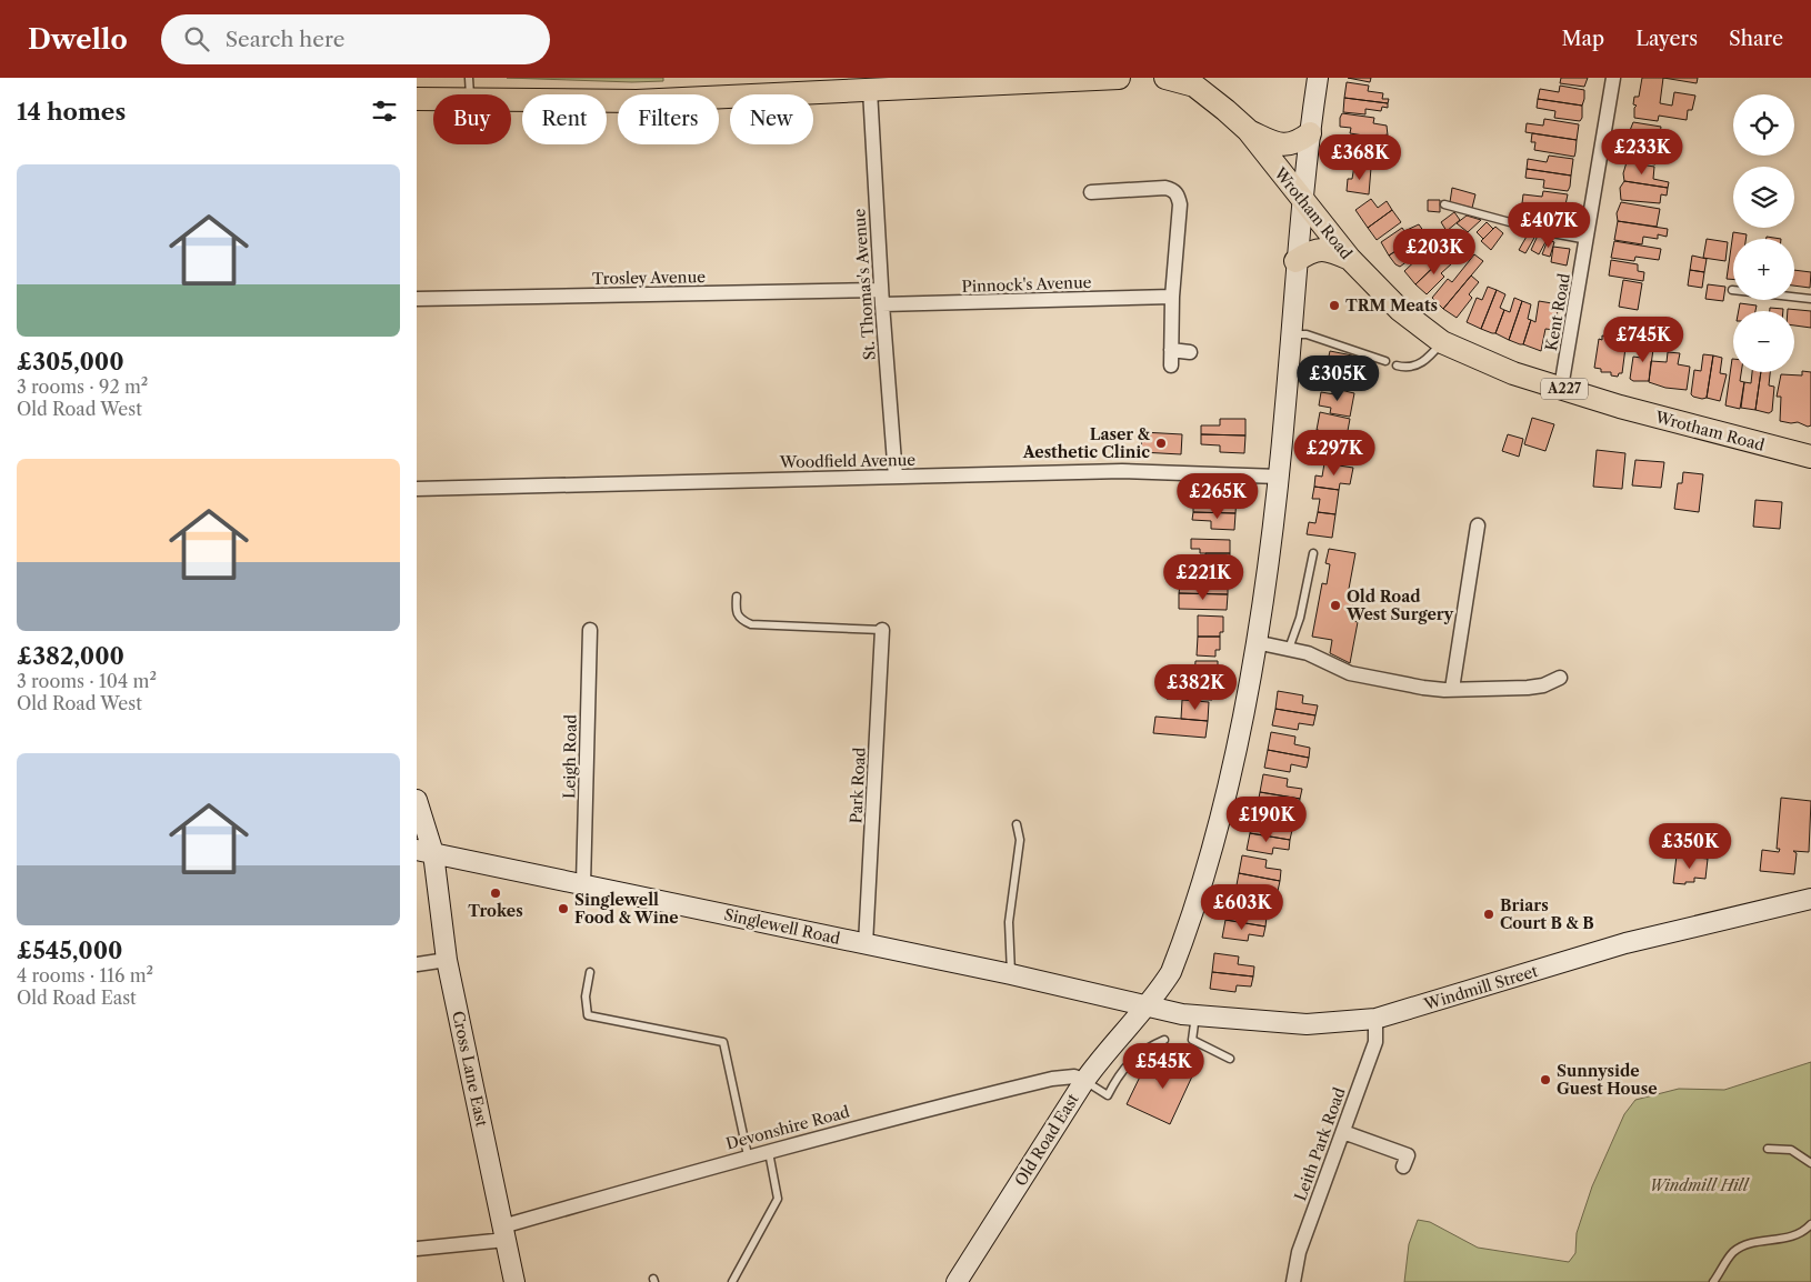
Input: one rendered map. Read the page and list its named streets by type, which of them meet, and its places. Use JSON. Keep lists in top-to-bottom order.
{
  "streets": {
    "main road": ["Wrotham Road", "A227"],
    "street": [
      "Trosley Avenue",
      "St. Thomas's Avenue",
      "Pinnock's Avenue",
      "Kent Road",
      "Woodfield Avenue",
      "Leigh Road",
      "Park Road",
      "Singlewell Road",
      "Windmill Street",
      "Cross Lane East",
      "Devonshire Road",
      "Old Road East",
      "Leith Park Road"
    ]
  },
  "crossings": [
    ["Wrotham Road", "Kent Road"],
    ["Wrotham Road", "A227"],
    ["Wrotham Road", "Old Road East"],
    ["Trosley Avenue", "St. Thomas's Avenue"],
    ["St. Thomas's Avenue", "Pinnock's Avenue"],
    ["St. Thomas's Avenue", "Woodfield Avenue"],
    ["A227", "Old Road East"],
    ["Woodfield Avenue", "Old Road East"],
    ["Leigh Road", "Singlewell Road"],
    ["Park Road", "Singlewell Road"],
    ["Singlewell Road", "Windmill Street"],
    ["Singlewell Road", "Cross Lane East"],
    ["Singlewell Road", "Old Road East"],
    ["Windmill Street", "Old Road East"],
    ["Windmill Street", "Leith Park Road"],
    ["Cross Lane East", "Devonshire Road"],
    ["Devonshire Road", "Old Road East"]
  ],
  "parks": ["Windmill Hill"],
  "places": [
    "TRM Meats",
    "Laser & Aesthetic Clinic",
    "Old Road West Surgery",
    "Trokes",
    "Singlewell Food & Wine",
    "Briars Court B & B",
    "Sunnyside Guest House"
  ],
  "page": {
    "header": "Dwello",
    "search": "Search here",
    "nav": ["Map", "Layers", "Share"],
    "heading": "14 homes",
    "map_buttons": ["+", "−"],
    "chip": [
      "Buy",
      "Rent",
      "Filters",
      "New"
    ],
    "price": [
      "£233K",
      "£368K",
      "£407K",
      "£203K",
      "£745K",
      "£305K",
      "£297K",
      "£265K",
      "£221K",
      "£382K",
      "£190K",
      "£350K",
      "£603K",
      "£545K"
    ],
    "list": [
      {
        "name": "£305,000",
        "note": "3 rooms · 92 m² · Old Road West"
      },
      {
        "name": "£382,000",
        "note": "3 rooms · 104 m² · Old Road West"
      },
      {
        "name": "£545,000",
        "note": "4 rooms · 116 m² · Old Road East"
      }
    ]
  }
}
